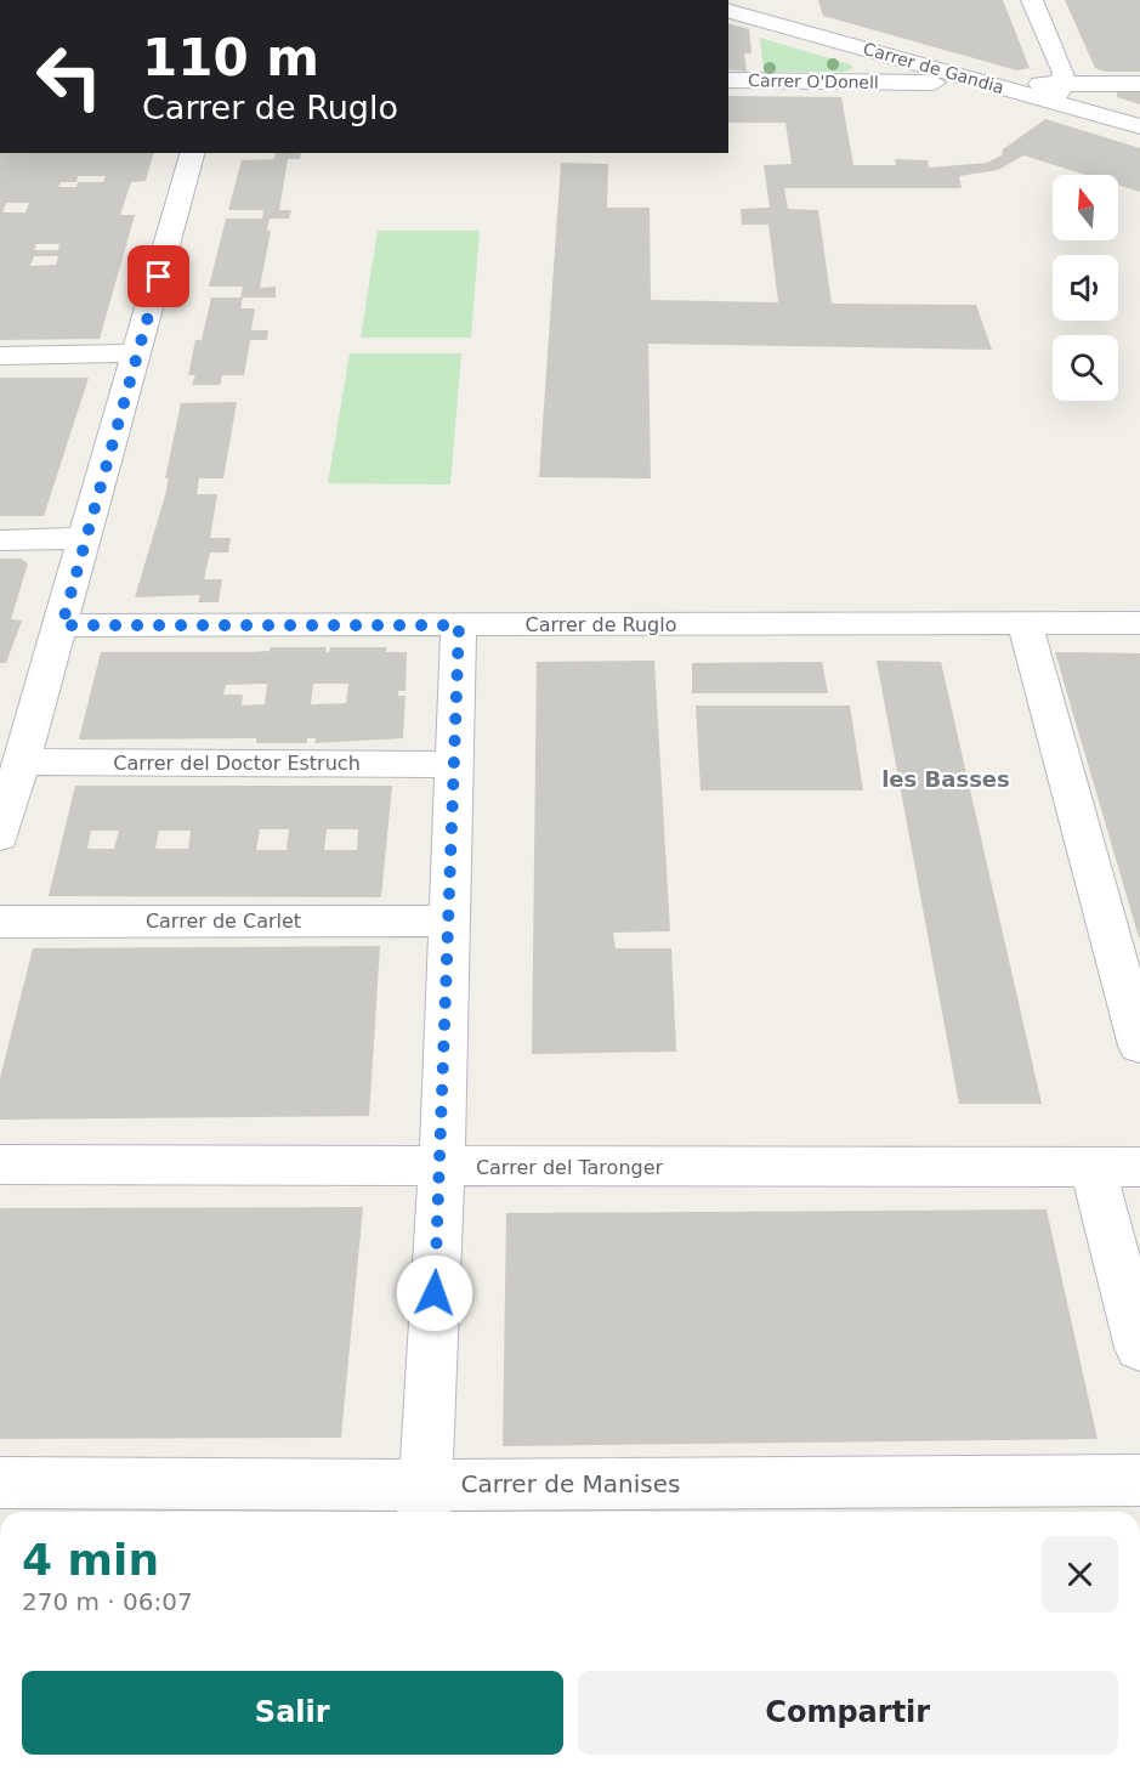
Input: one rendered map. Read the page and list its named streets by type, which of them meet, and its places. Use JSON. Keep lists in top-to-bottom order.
{
  "streets": {
    "street": [
      "Carrer de Gandia",
      "Carrer O'Donell",
      "Carrer de Ruglo",
      "Carrer del Doctor Estruch",
      "Carrer de Carlet",
      "Carrer del Taronger",
      "Carrer de Manises"
    ]
  },
  "crossings": [
    ["Carrer de Gandia", "Carrer O'Donell"]
  ],
  "districts": ["les Basses"],
  "north": "top",
  "page": {
    "turn": ["110 m", "Carrer de Ruglo"],
    "heading": ["4 min", "270 m · 06:07"],
    "buttons": ["Salir", "Compartir"]
  }
}
